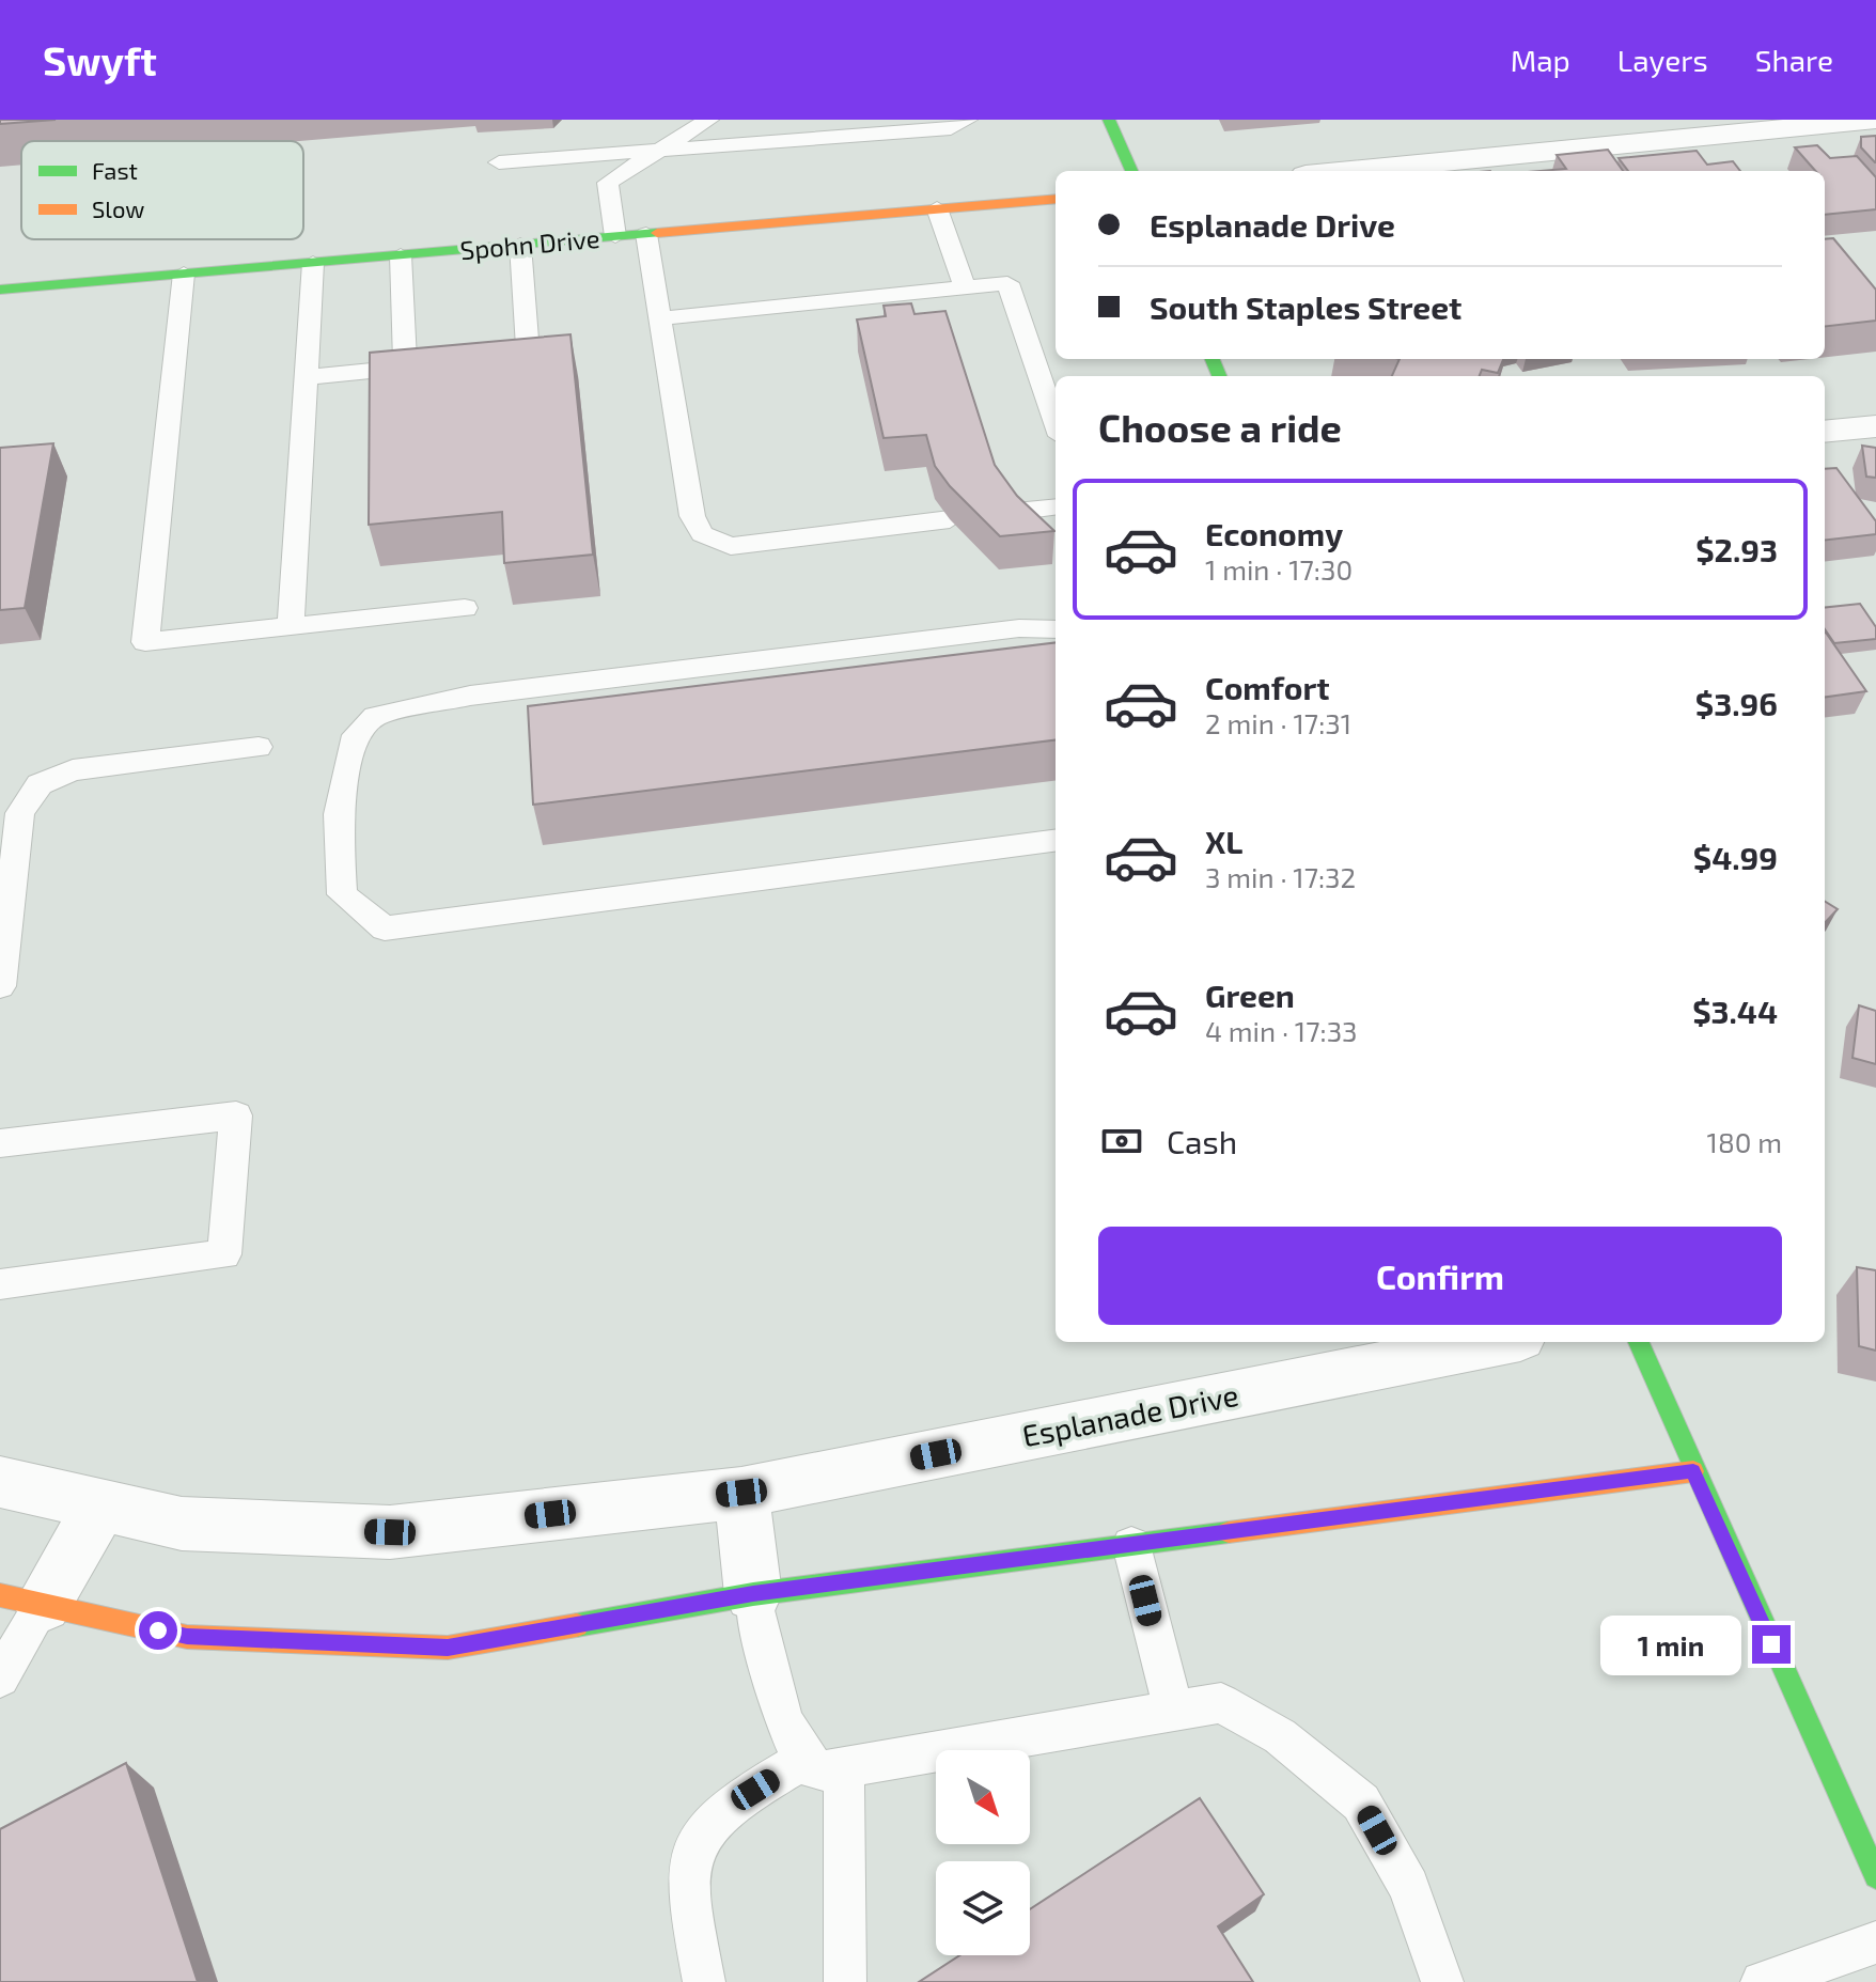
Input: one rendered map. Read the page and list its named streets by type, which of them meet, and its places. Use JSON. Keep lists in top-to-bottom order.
{
  "streets": {
    "street": ["Spohn Drive", "Esplanade Drive"]
  },
  "legend": ["Fast", "Slow"],
  "north": "bottom right",
  "page": {
    "header": "Swyft",
    "nav": ["Map", "Layers", "Share"],
    "banner": ["Esplanade Drive", "South Staples Street"],
    "heading": "Choose a ride",
    "list": [
      {
        "name": "Economy",
        "note": "1 min · 17:30",
        "value": "$2.93"
      },
      {
        "name": "Comfort",
        "note": "2 min · 17:31",
        "value": "$3.96"
      },
      {
        "name": "XL",
        "note": "3 min · 17:32",
        "value": "$4.99"
      },
      {
        "name": "Green",
        "note": "4 min · 17:33",
        "value": "$3.44"
      }
    ],
    "pay": ["Cash", "180 m"],
    "buttons": "Confirm",
    "bubble": "1 min"
  }
}
